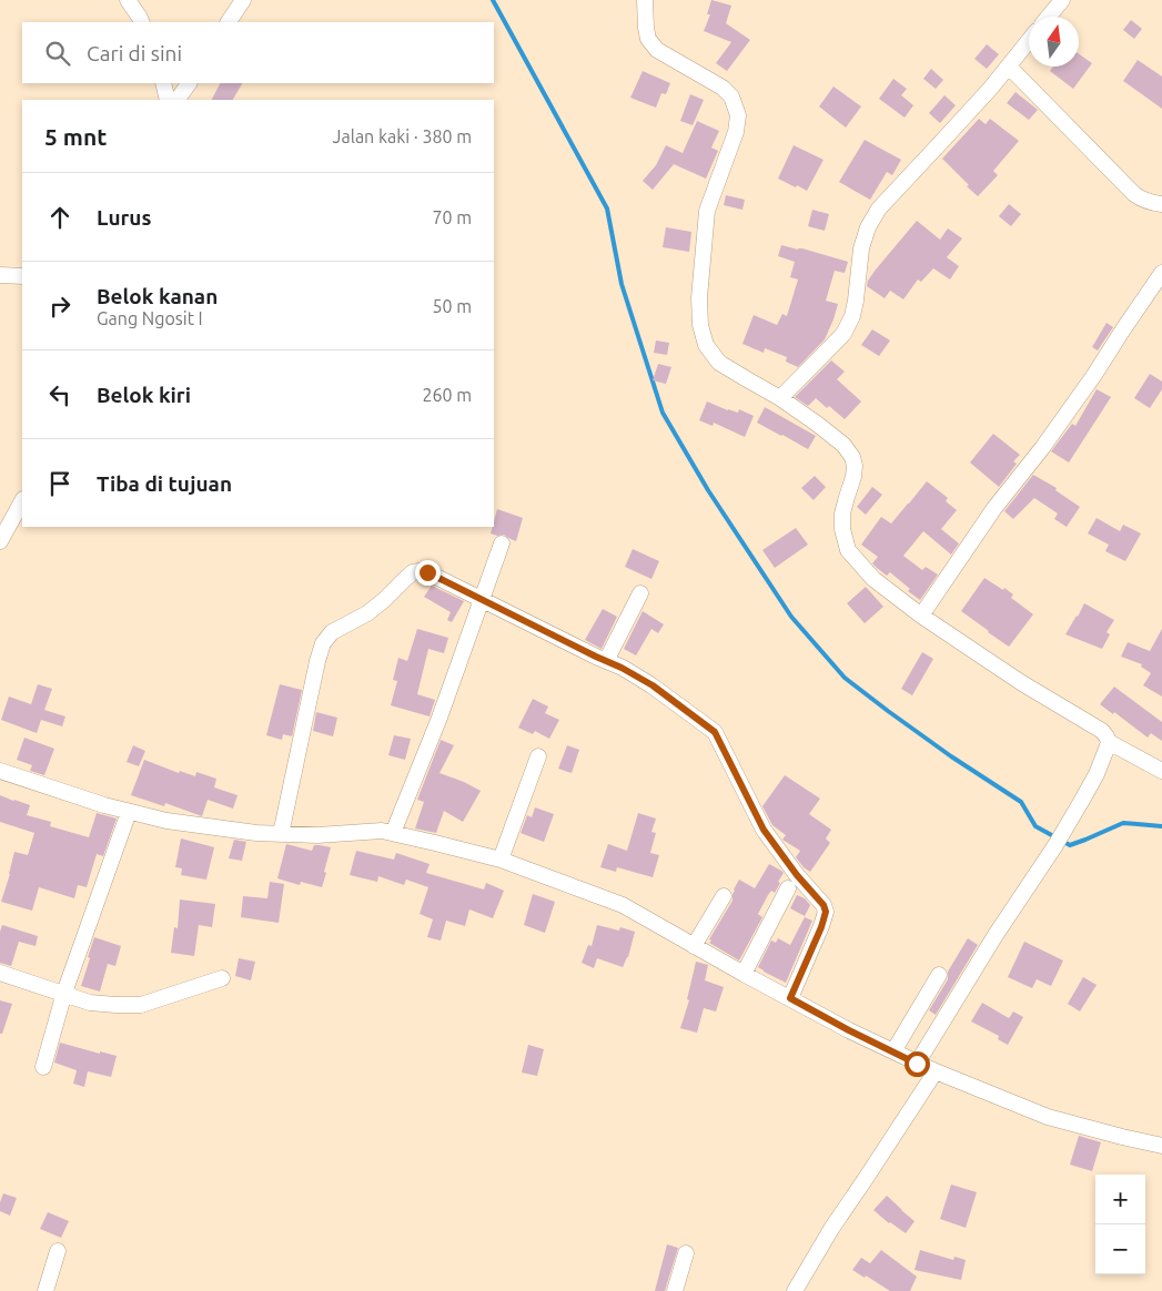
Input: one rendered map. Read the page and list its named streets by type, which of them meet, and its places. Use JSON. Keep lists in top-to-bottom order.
{
  "north": "top",
  "page": {
    "search": "Cari di sini",
    "heading": ["5 mnt", "Jalan kaki · 380 m"],
    "list": [
      ["Lurus", "70 m"],
      ["Belok kanan", "Gang Ngosit I", "50 m"],
      ["Belok kiri", "260 m"],
      "Tiba di tujuan"
    ],
    "map_buttons": ["+", "−"]
  }
}
